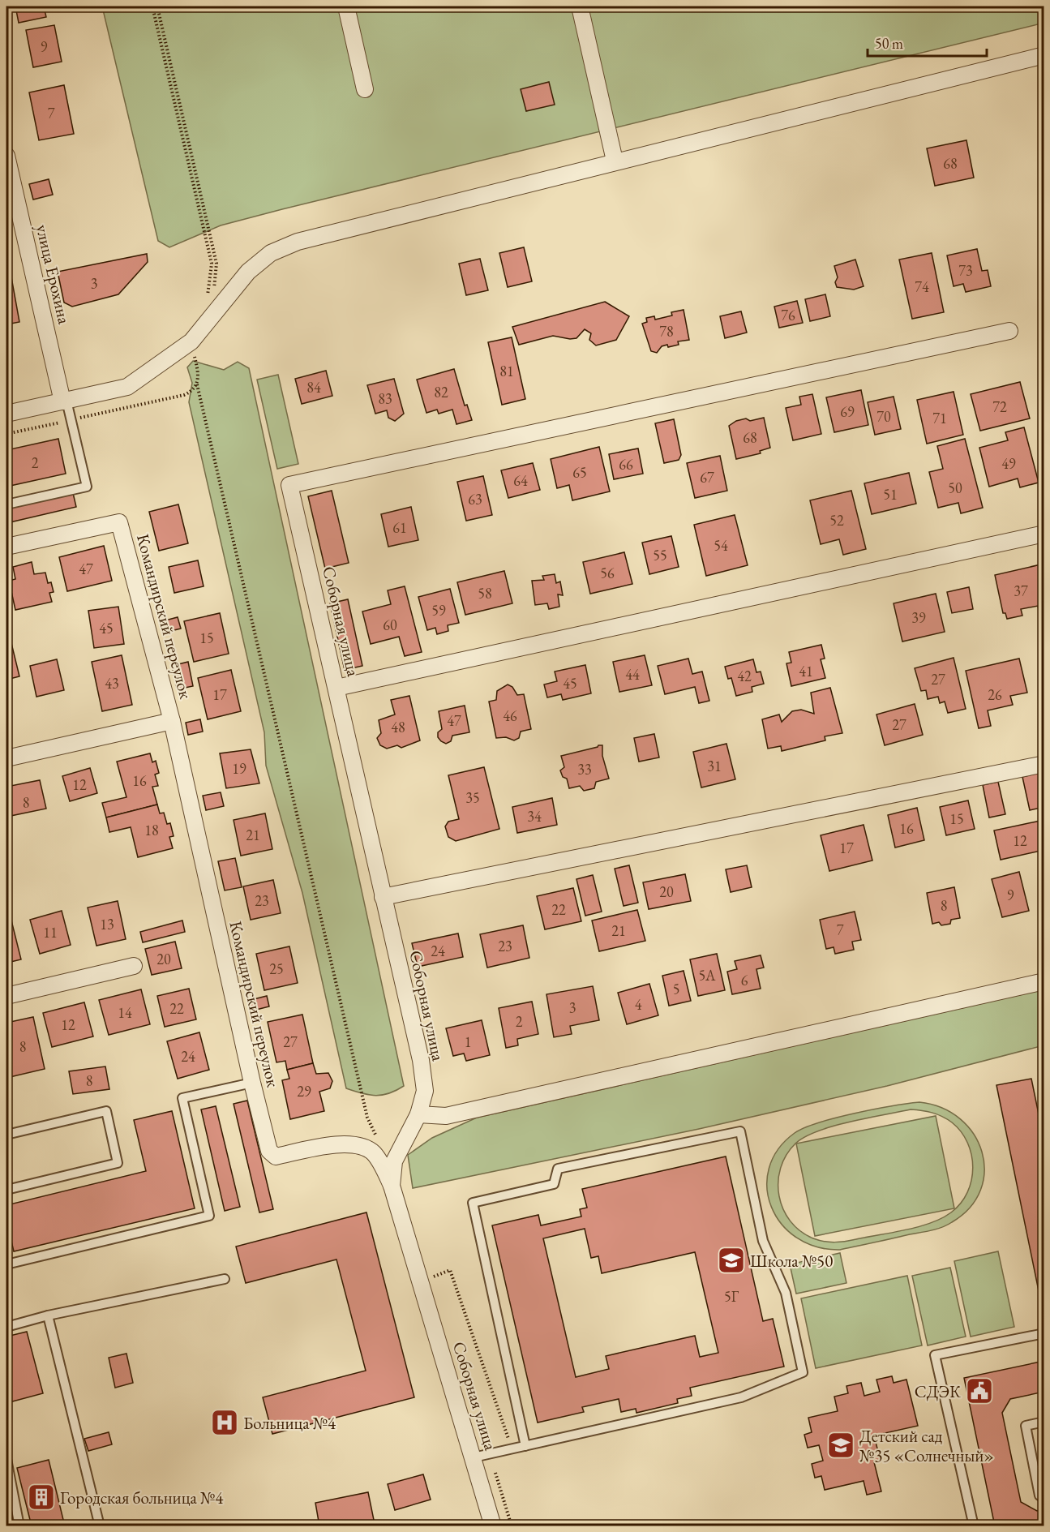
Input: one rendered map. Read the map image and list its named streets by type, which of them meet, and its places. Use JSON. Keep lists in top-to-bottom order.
{
  "streets": {
    "street": ["улица Ерохина", "Командирский переулок", "Соборная улица"]
  },
  "crossings": [
    ["Командирский переулок", "Соборная улица"]
  ],
  "places": {
    "school or university": ["Школа №50", "Детский сад №35 «Солнечный»"],
    "public building": ["СДЭК"],
    "hospital": ["Больница №4"],
    "building": ["Городская больница №4"]
  },
  "house_numbers": [
    "9",
    "7",
    "68",
    "73",
    "3",
    "74",
    "76",
    "78",
    "81",
    "84",
    "82",
    "83",
    "72",
    "69",
    "70",
    "71",
    "68",
    "2",
    "49",
    "66",
    "65",
    "67",
    "64",
    "50",
    "51",
    "63",
    "52",
    "61",
    "54",
    "55",
    "47",
    "56",
    "37",
    "58",
    "59",
    "39",
    "60",
    "45",
    "15",
    "41",
    "44",
    "42",
    "27",
    "43",
    "45",
    "17",
    "26",
    "46",
    "47",
    "27",
    "48",
    "31",
    "19",
    "33",
    "16",
    "12",
    "35",
    "8",
    "34",
    "15",
    "16",
    "18",
    "21",
    "12",
    "17",
    "20",
    "9",
    "23",
    "8",
    "22",
    "13",
    "7",
    "21",
    "11",
    "23",
    "24",
    "20",
    "25",
    "5А",
    "6",
    "5",
    "4",
    "3",
    "22",
    "14",
    "2",
    "12",
    "27",
    "1",
    "8",
    "24",
    "8",
    "29",
    "5Г"
  ],
  "scale_bar": "50 m"
}
